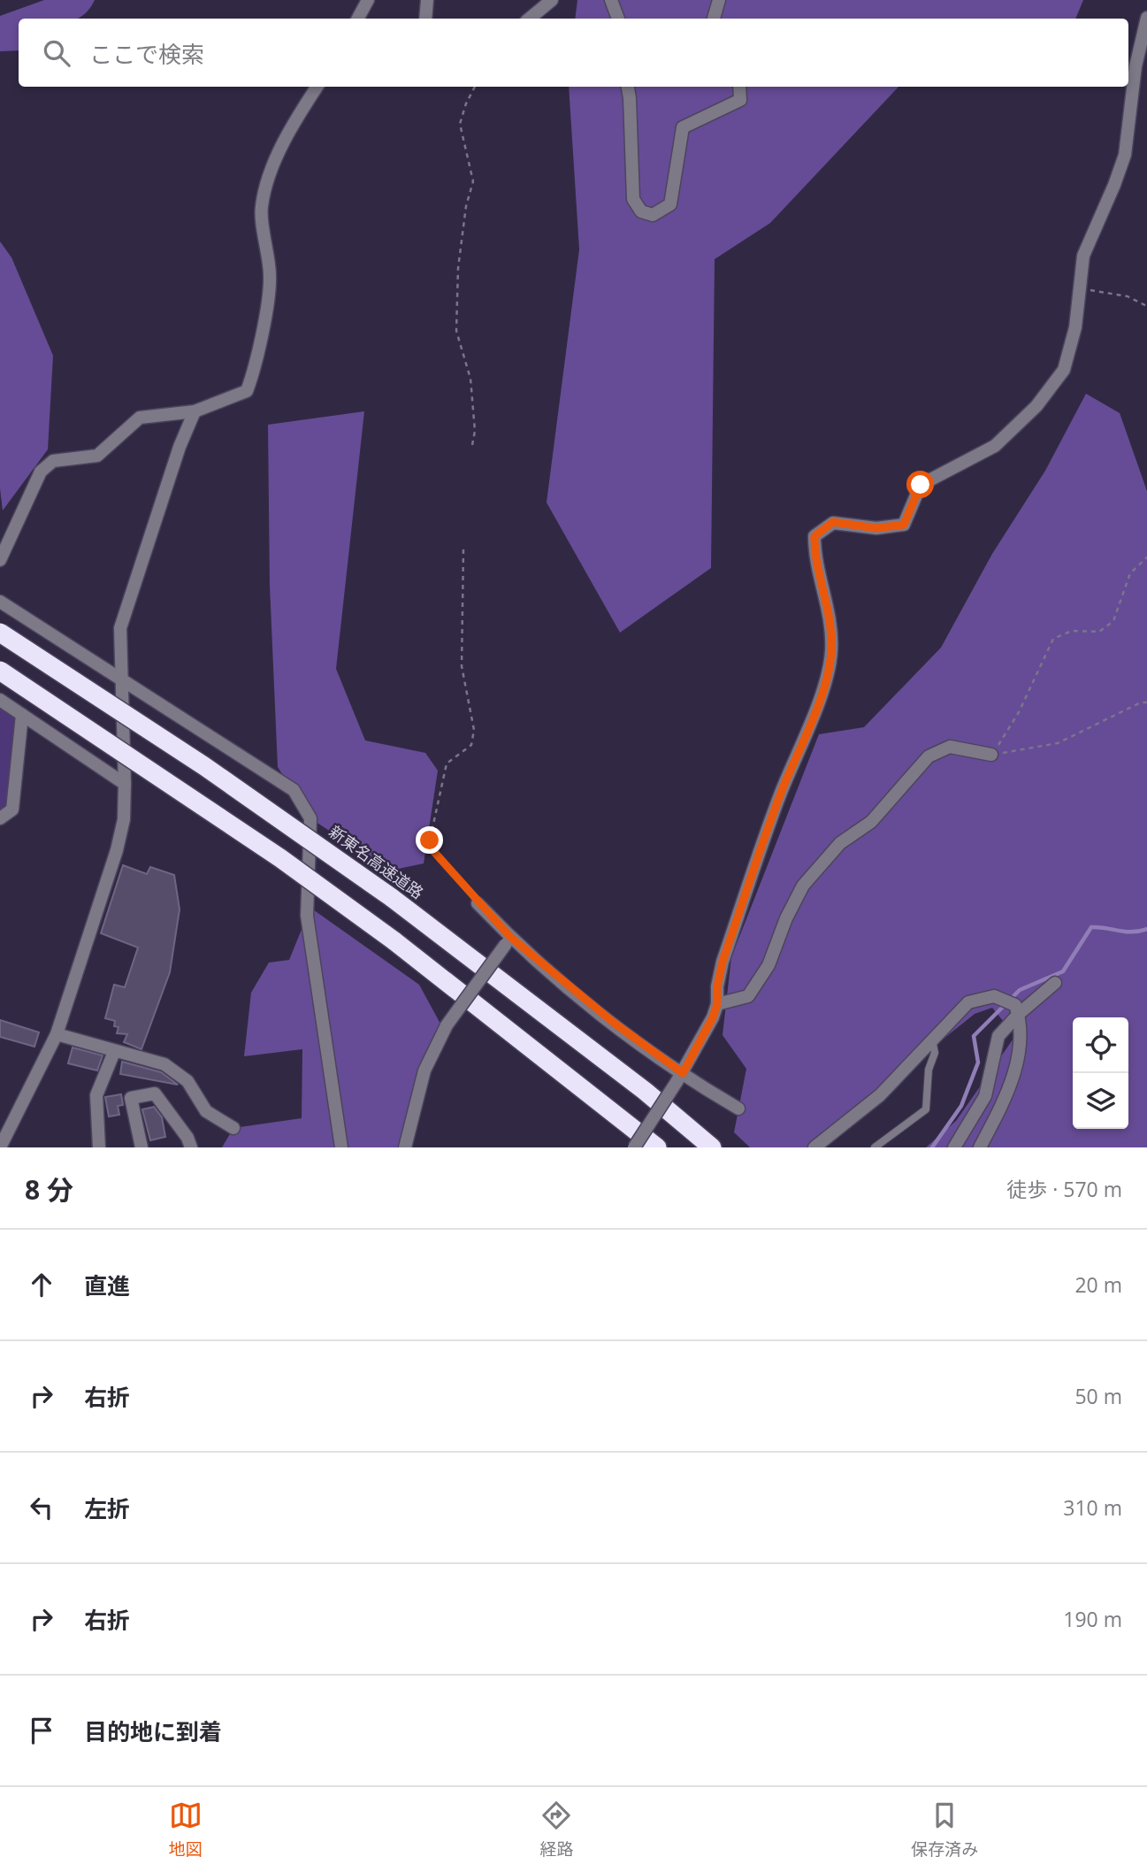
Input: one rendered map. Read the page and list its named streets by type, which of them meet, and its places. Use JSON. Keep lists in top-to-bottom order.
{
  "streets": {
    "highway": ["新東名高速道路"]
  },
  "page": {
    "search": "ここで検索",
    "heading": ["8 分", "徒歩 · 570 m"],
    "list": [
      ["直進", "20 m"],
      ["右折", "50 m"],
      ["左折", "310 m"],
      ["右折", "190 m"],
      "目的地に到着"
    ],
    "nav": ["地図", "経路", "保存済み"]
  }
}
